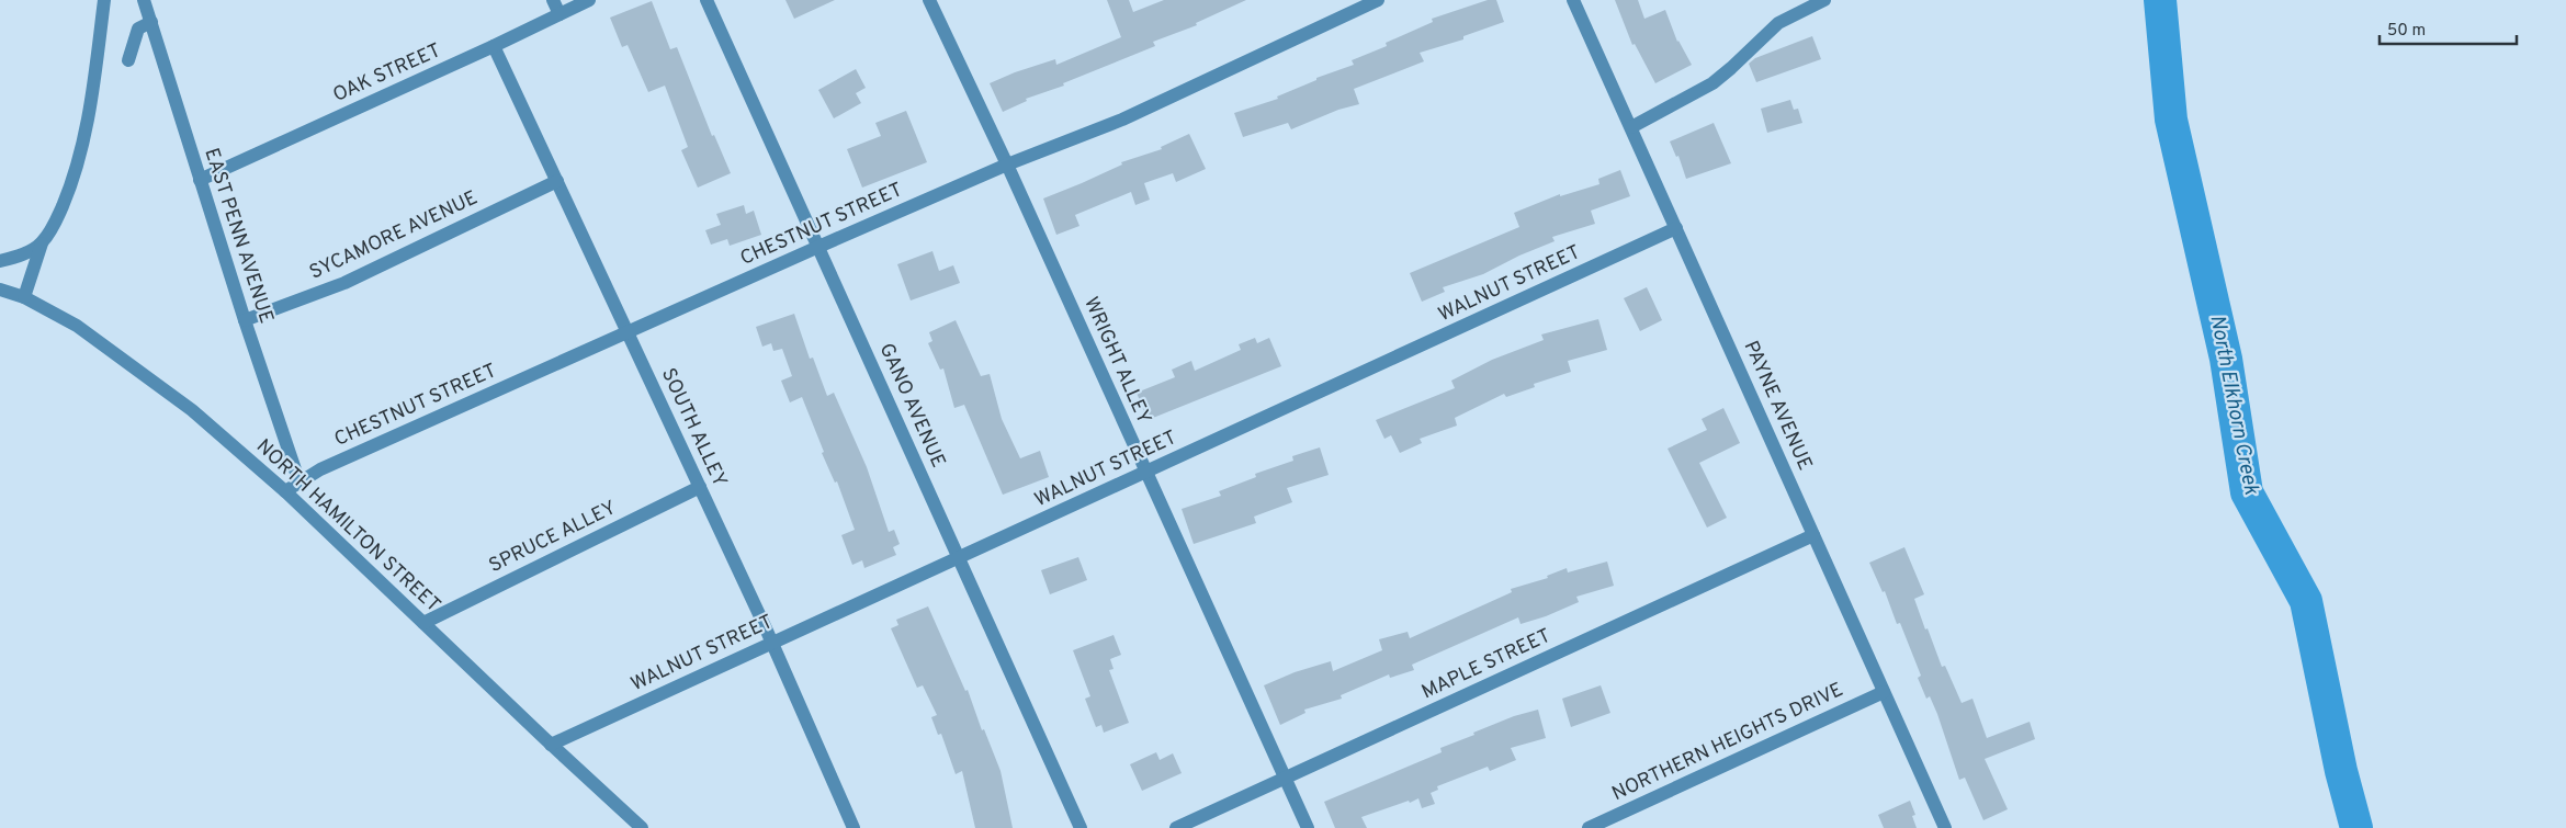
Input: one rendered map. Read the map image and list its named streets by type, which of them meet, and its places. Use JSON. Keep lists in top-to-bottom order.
{
  "streets": {
    "street": [
      "OAK STREET",
      "CHESTNUT STREET",
      "EAST PENN AVENUE",
      "SYCAMORE AVENUE",
      "WALNUT STREET",
      "WRIGHT ALLEY",
      "GANO AVENUE",
      "PAYNE AVENUE",
      "SOUTH ALLEY",
      "NORTH HAMILTON STREET",
      "SPRUCE ALLEY",
      "MAPLE STREET",
      "NORTHERN HEIGHTS DRIVE"
    ]
  },
  "crossings": [
    ["OAK STREET", "EAST PENN AVENUE"],
    ["OAK STREET", "SOUTH ALLEY"],
    ["CHESTNUT STREET", "EAST PENN AVENUE"],
    ["CHESTNUT STREET", "WRIGHT ALLEY"],
    ["CHESTNUT STREET", "GANO AVENUE"],
    ["CHESTNUT STREET", "SOUTH ALLEY"],
    ["CHESTNUT STREET", "NORTH HAMILTON STREET"],
    ["EAST PENN AVENUE", "SYCAMORE AVENUE"],
    ["SYCAMORE AVENUE", "SOUTH ALLEY"],
    ["WALNUT STREET", "WRIGHT ALLEY"],
    ["WALNUT STREET", "GANO AVENUE"],
    ["WALNUT STREET", "PAYNE AVENUE"],
    ["WALNUT STREET", "SOUTH ALLEY"],
    ["WALNUT STREET", "NORTH HAMILTON STREET"],
    ["WRIGHT ALLEY", "MAPLE STREET"],
    ["PAYNE AVENUE", "MAPLE STREET"],
    ["PAYNE AVENUE", "NORTHERN HEIGHTS DRIVE"],
    ["SOUTH ALLEY", "SPRUCE ALLEY"],
    ["NORTH HAMILTON STREET", "SPRUCE ALLEY"]
  ],
  "water": ["North Elkhorn Creek"],
  "scale_bar": "50 m"
}
